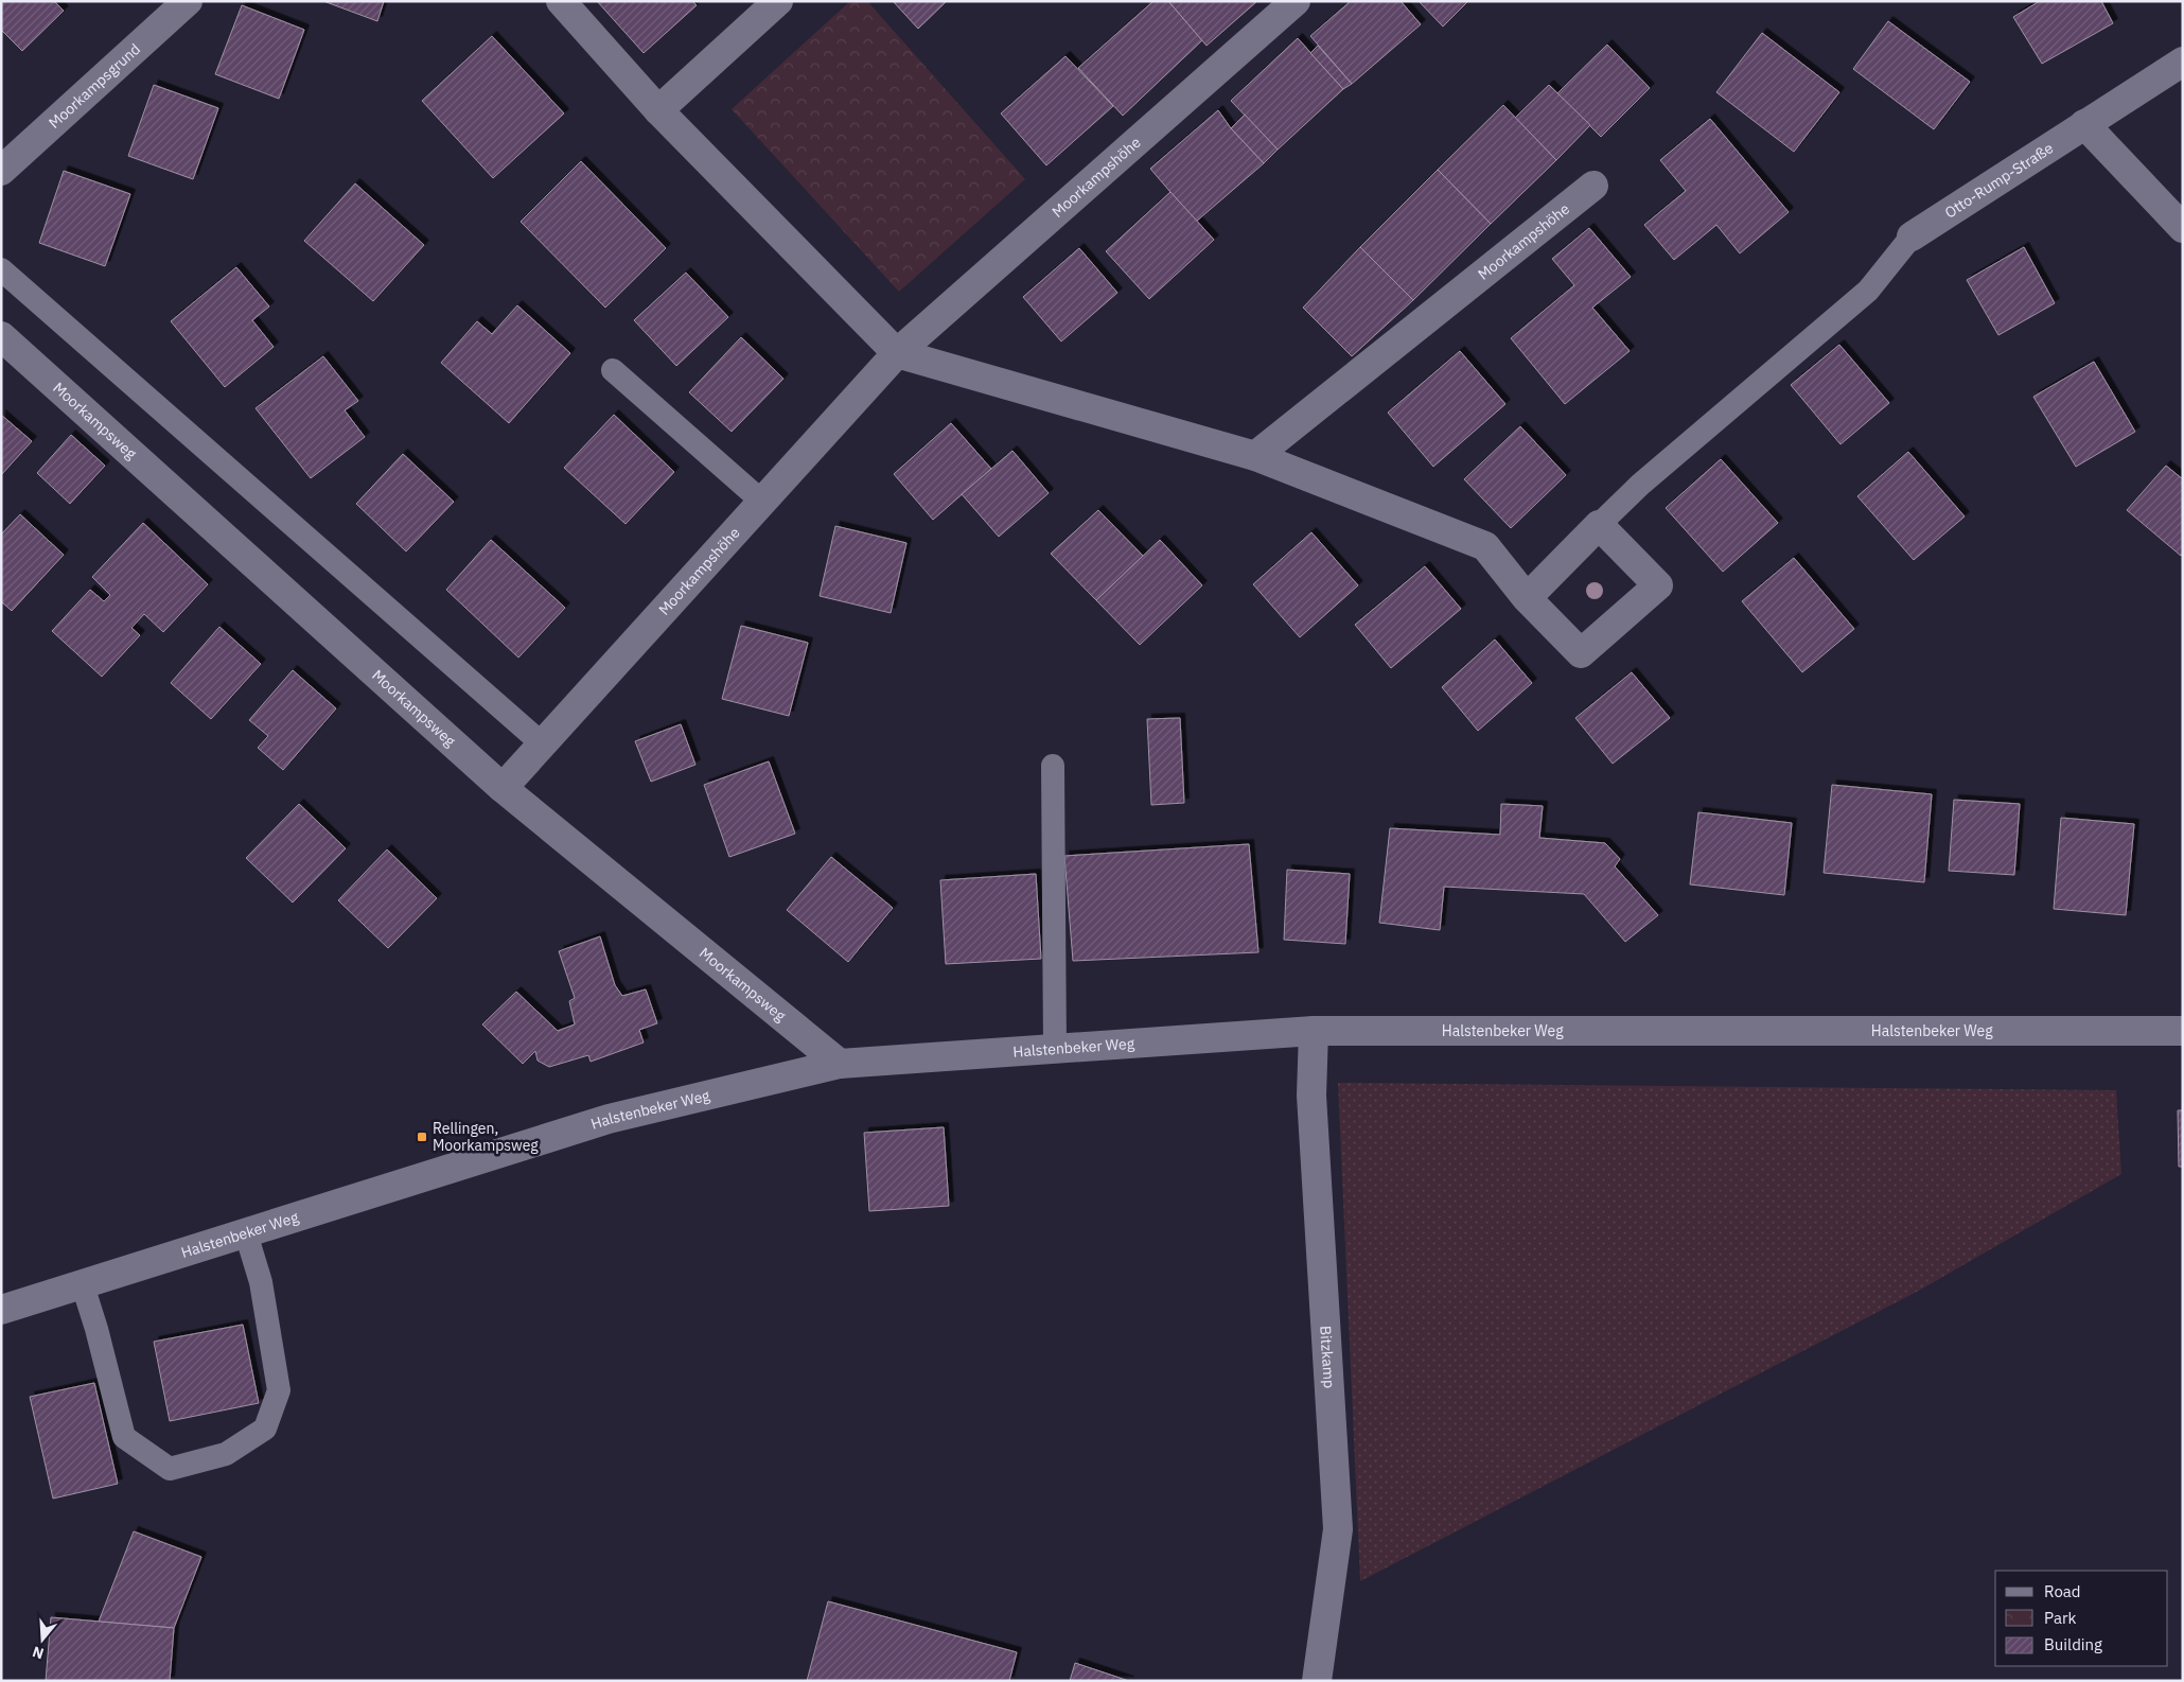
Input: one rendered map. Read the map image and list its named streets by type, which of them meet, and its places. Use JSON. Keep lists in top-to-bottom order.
{
  "streets": {
    "street": [
      "Moorkampsgrund",
      "Moorkampshöhe",
      "Otto-Rump-Straße",
      "Moorkampsweg",
      "Halstenbeker Weg",
      "Bitzkamp"
    ]
  },
  "crossings": [
    ["Moorkampshöhe", "Moorkampsweg"],
    ["Moorkampsweg", "Halstenbeker Weg"],
    ["Halstenbeker Weg", "Bitzkamp"]
  ],
  "places": {
    "transit": ["Rellingen, Moorkampsweg"]
  },
  "legend": ["Road", "Park", "Building"],
  "north": "bottom"
}
